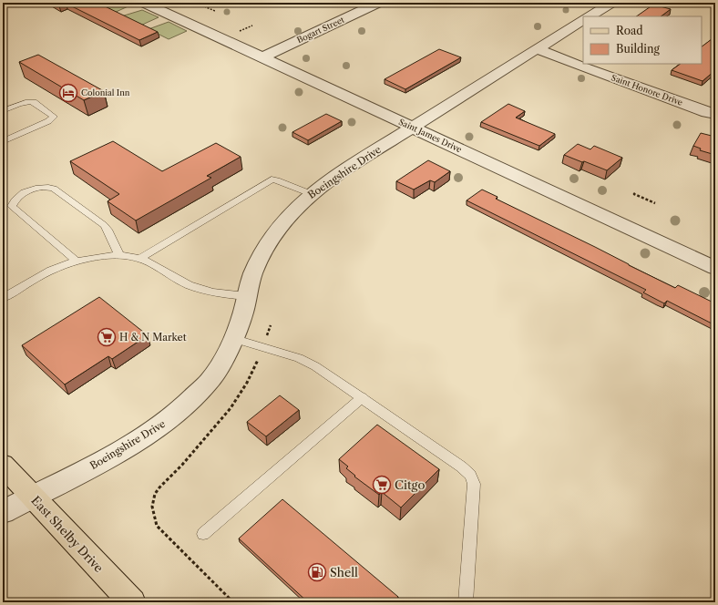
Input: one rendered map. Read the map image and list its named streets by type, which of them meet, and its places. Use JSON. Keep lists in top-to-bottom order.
{
  "streets": {
    "main road": ["East Shelby Drive"],
    "street": [
      "Bogart Street",
      "Saint Honore Drive",
      "Saint James Drive",
      "Boeingshire Drive"
    ]
  },
  "crossings": [
    ["Bogart Street", "Saint James Drive"],
    ["Saint Honore Drive", "Boeingshire Drive"],
    ["Saint James Drive", "Boeingshire Drive"],
    ["Boeingshire Drive", "East Shelby Drive"]
  ],
  "places": {
    "hotel": ["Colonial Inn"],
    "supermarket": ["H & N Market", "Citgo"],
    "fuel station": ["Shell"]
  },
  "legend": ["Road", "Building"]
}
